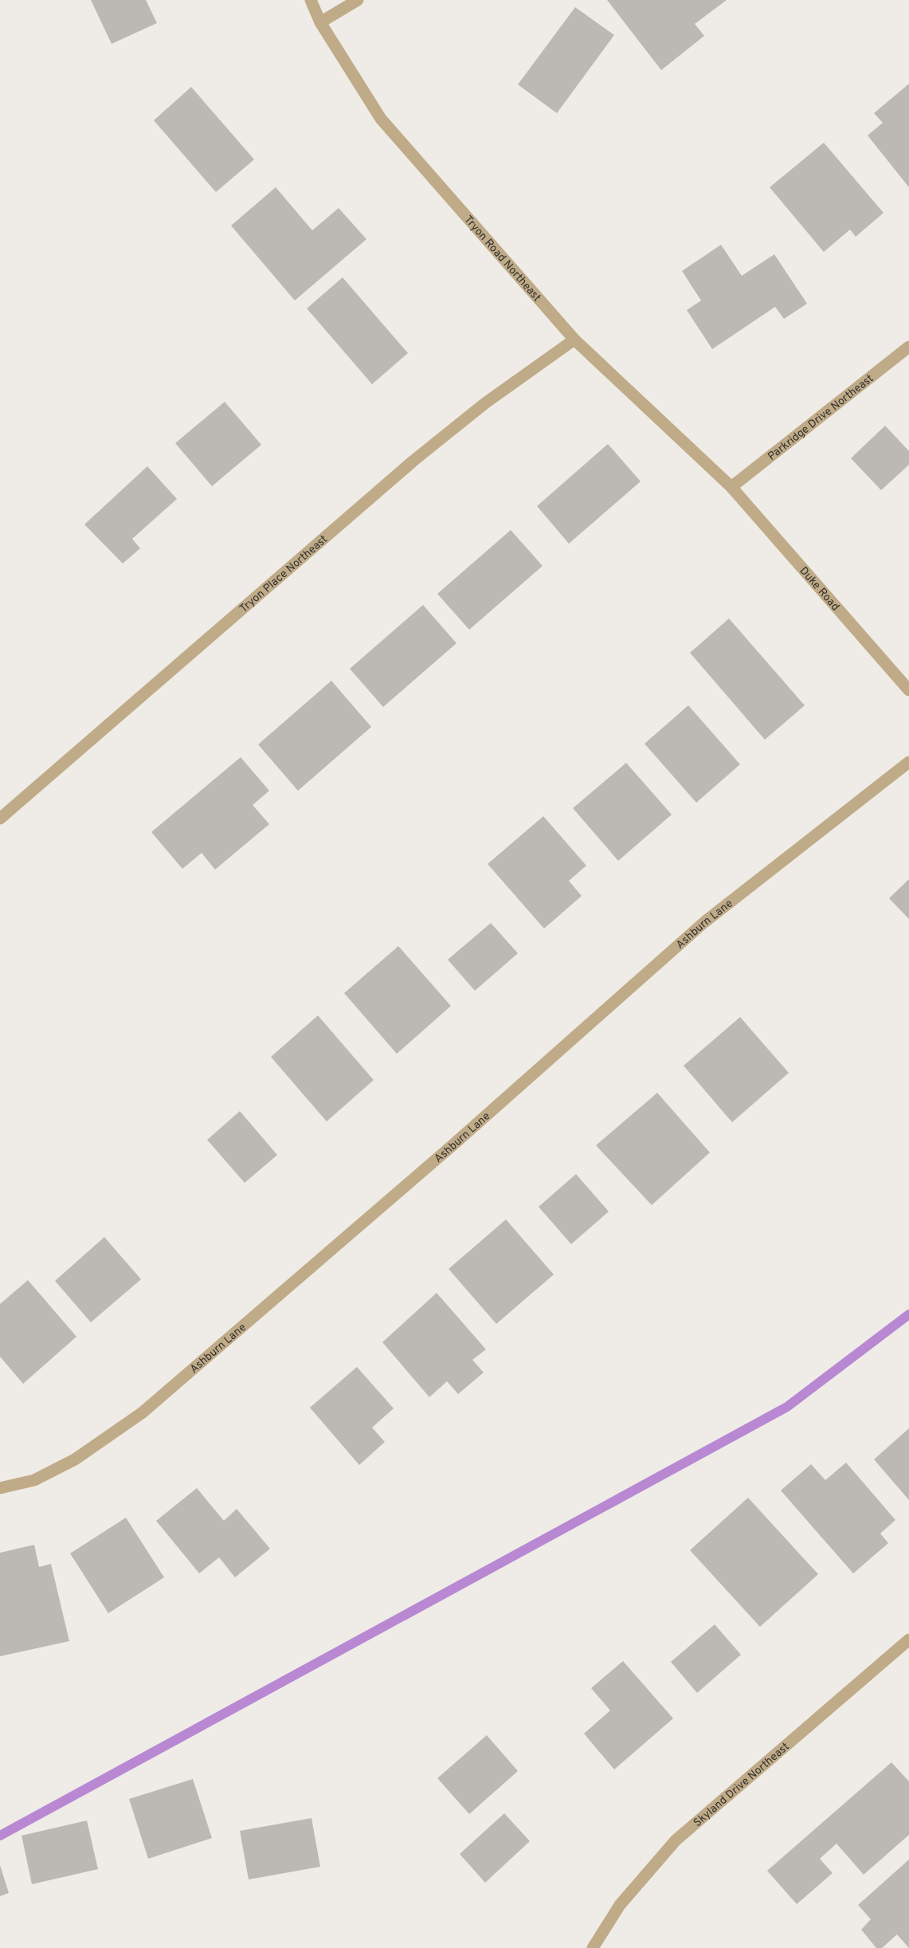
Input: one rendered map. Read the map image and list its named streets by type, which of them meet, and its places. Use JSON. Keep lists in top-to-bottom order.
{
  "streets": {
    "street": [
      "Tryon Road Northeast",
      "Parkridge Drive Northeast",
      "Tryon Place Northeast",
      "Duke Road",
      "Ashburn Lane",
      "Skyland Drive Northeast"
    ]
  },
  "crossings": [
    ["Tryon Road Northeast", "Parkridge Drive Northeast"],
    ["Tryon Road Northeast", "Tryon Place Northeast"],
    ["Tryon Road Northeast", "Duke Road"],
    ["Parkridge Drive Northeast", "Duke Road"]
  ]
}
